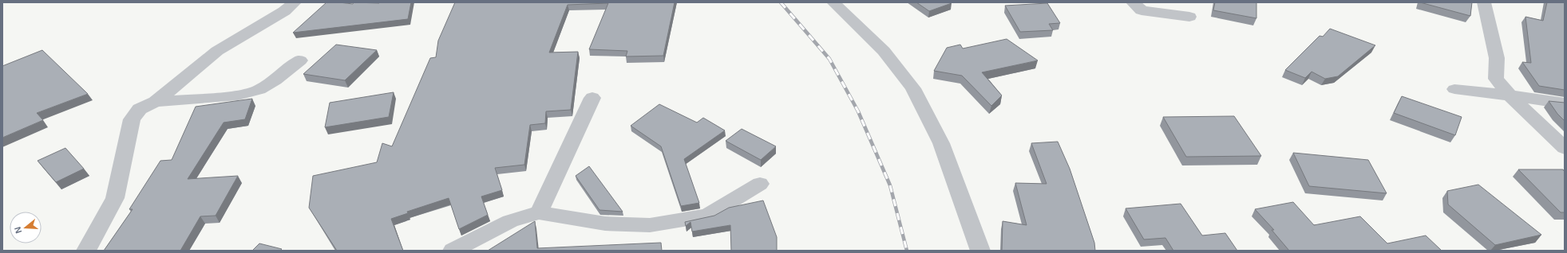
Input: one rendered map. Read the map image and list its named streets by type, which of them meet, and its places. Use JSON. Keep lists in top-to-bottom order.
{
  "north": "left"
}
